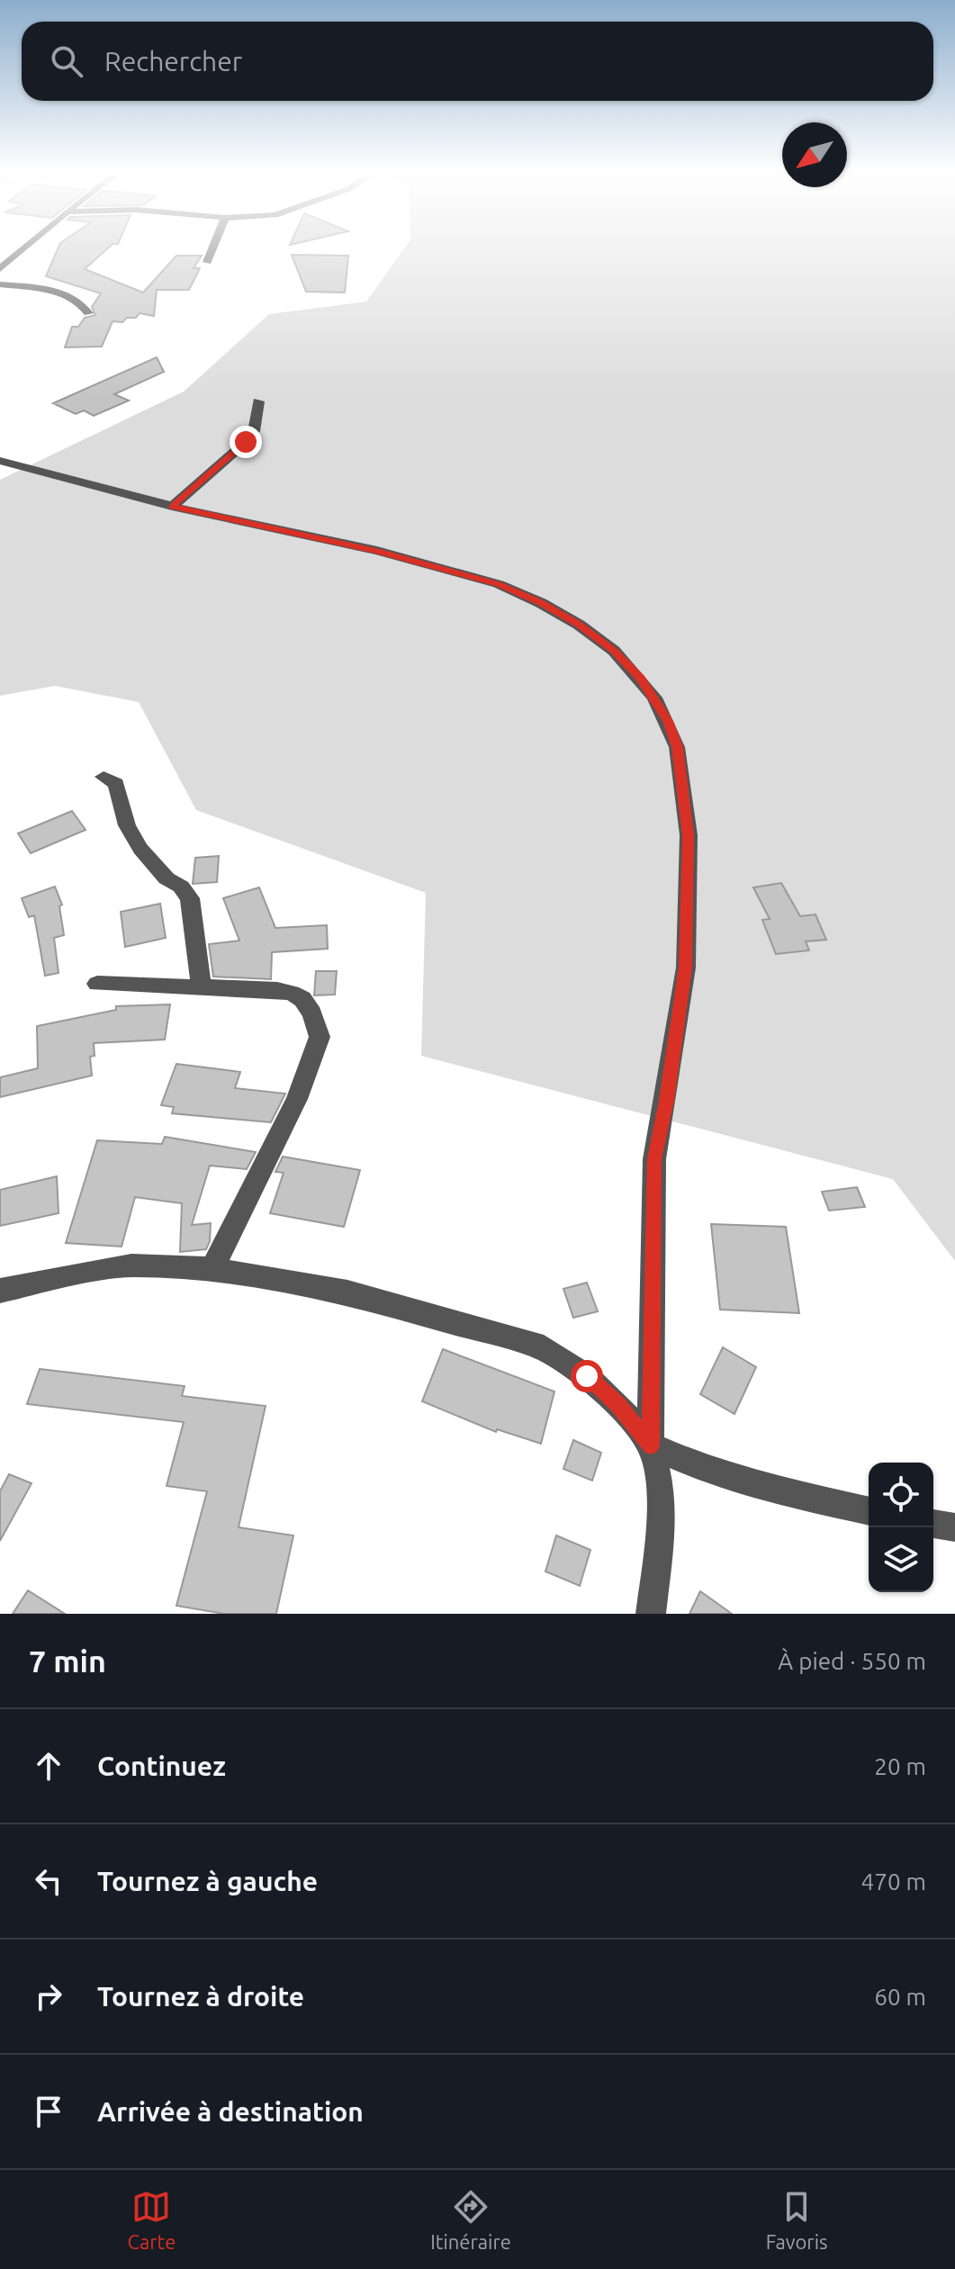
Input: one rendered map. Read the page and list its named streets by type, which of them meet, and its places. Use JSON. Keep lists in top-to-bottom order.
{
  "north": "bottom left",
  "page": {
    "search": "Rechercher",
    "heading": ["7 min", "À pied · 550 m"],
    "list": [
      ["Continuez", "20 m"],
      ["Tournez à gauche", "470 m"],
      ["Tournez à droite", "60 m"],
      "Arrivée à destination"
    ],
    "nav": ["Carte", "Itinéraire", "Favoris"]
  }
}
